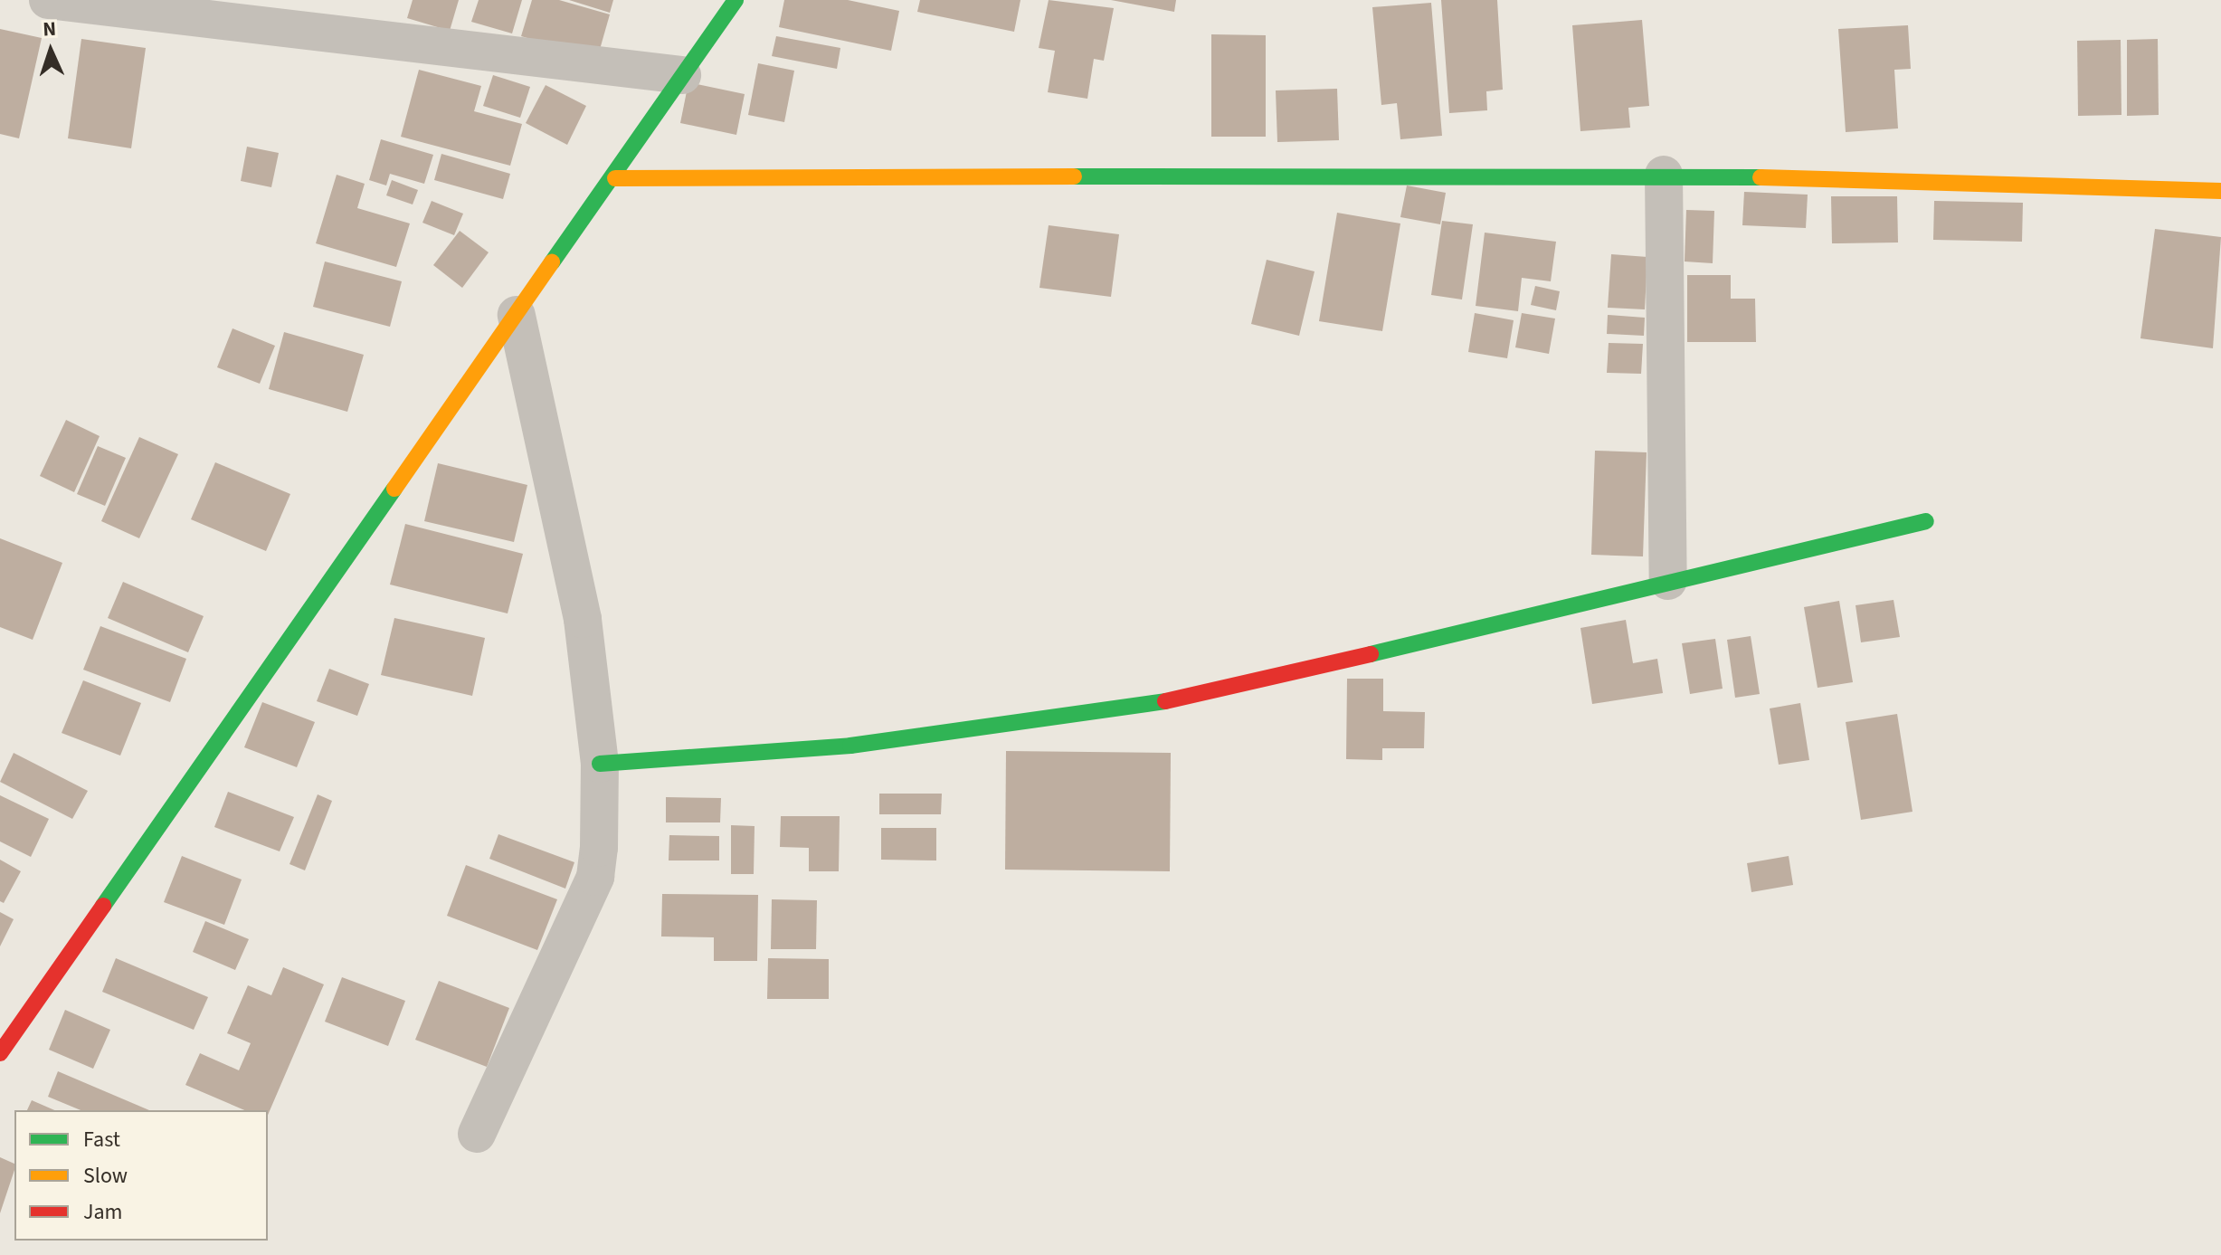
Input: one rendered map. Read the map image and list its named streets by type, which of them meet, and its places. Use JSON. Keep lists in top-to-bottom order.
{
  "legend": ["Fast", "Slow", "Jam"],
  "north": "top"
}
